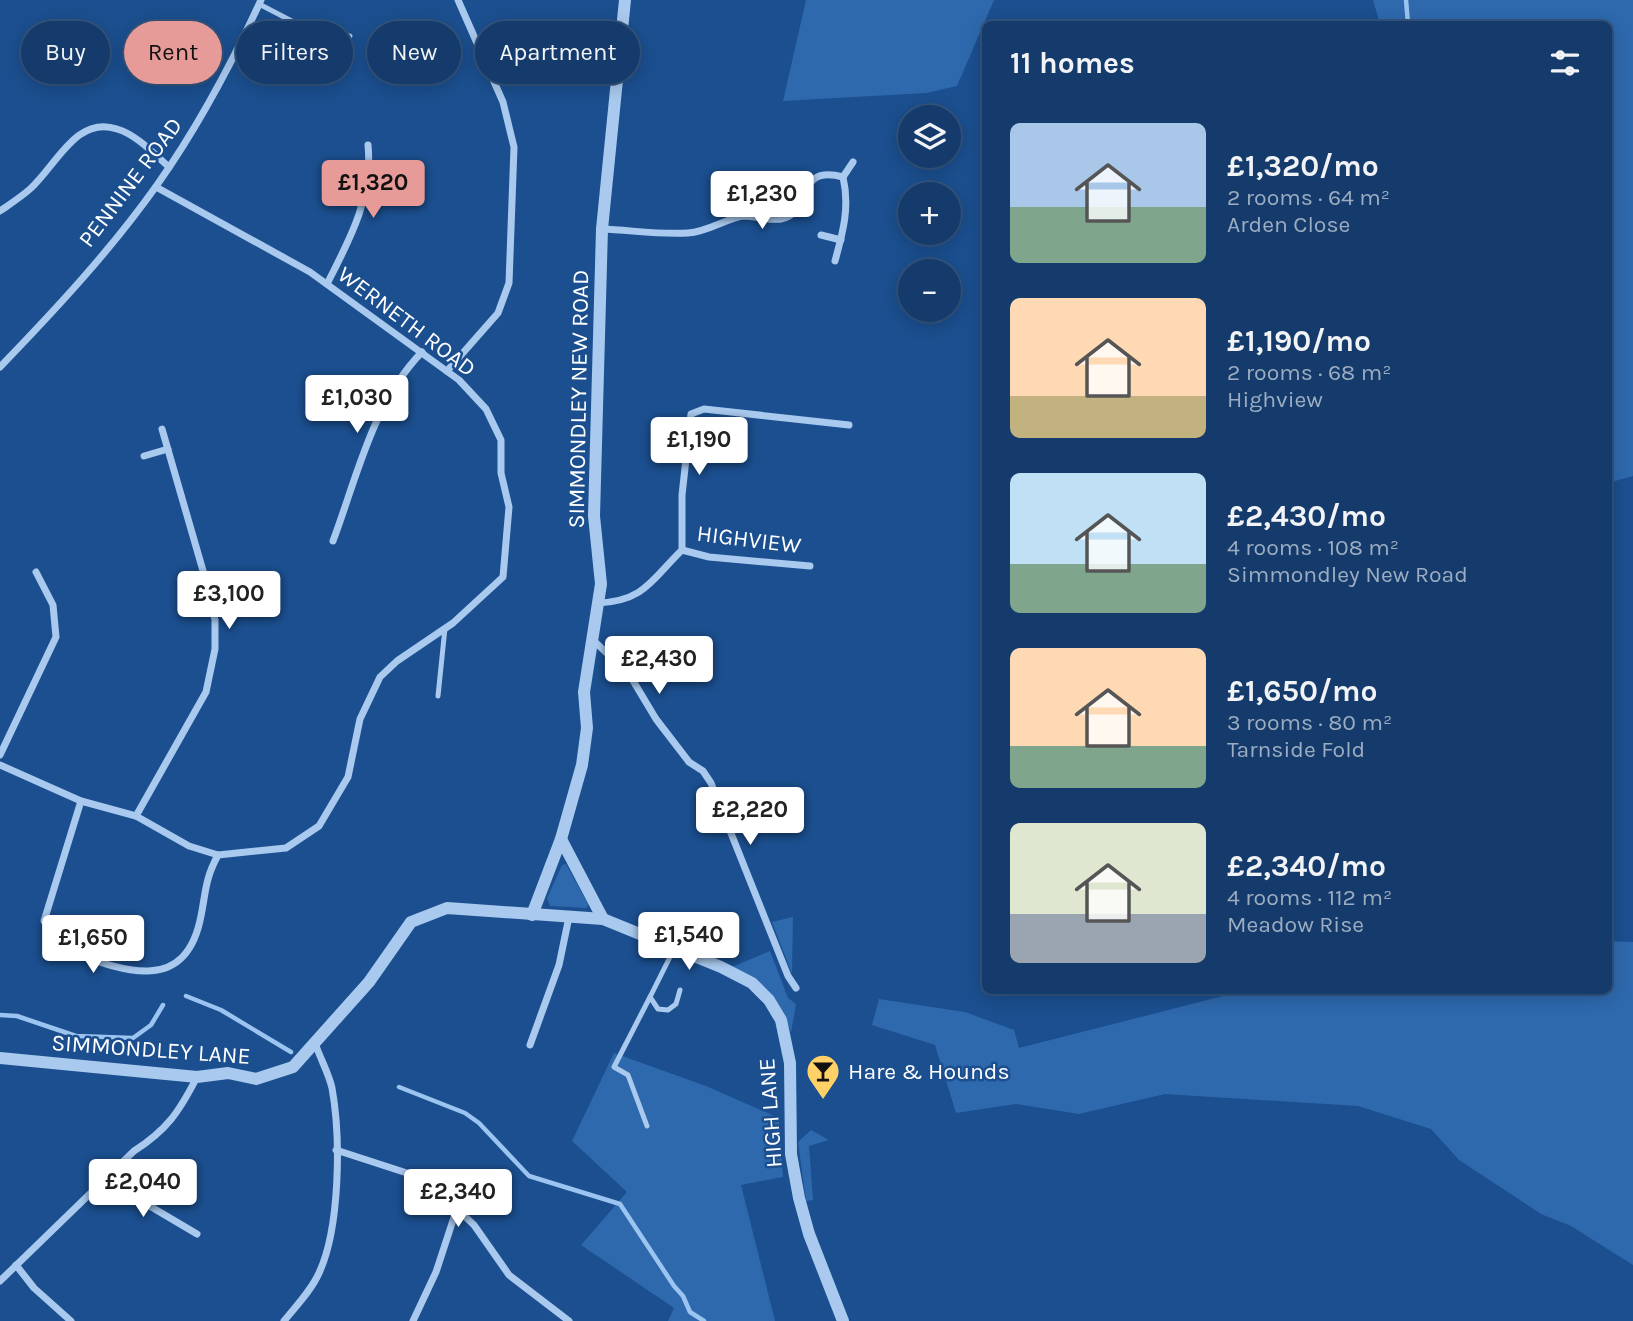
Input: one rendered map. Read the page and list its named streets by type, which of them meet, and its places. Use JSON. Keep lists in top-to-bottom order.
{
  "streets": {
    "street": [
      "PENNINE ROAD",
      "WERNETH ROAD",
      "SIMMONDLEY NEW ROAD",
      "HIGHVIEW",
      "SIMMONDLEY LANE",
      "HIGH LANE"
    ]
  },
  "crossings": [
    ["PENNINE ROAD", "WERNETH ROAD"],
    ["SIMMONDLEY NEW ROAD", "HIGHVIEW"],
    ["SIMMONDLEY NEW ROAD", "SIMMONDLEY LANE"],
    ["SIMMONDLEY LANE", "HIGH LANE"]
  ],
  "places": {
    "bar": ["Hare & Hounds"]
  },
  "page": {
    "chip": [
      "Buy",
      "Rent",
      "Filters",
      "New",
      "Apartment"
    ],
    "heading": "11 homes",
    "map_buttons": ["+", "−"],
    "list": [
      {
        "name": "£1,320/mo",
        "note": "2 rooms · 64 m² · Arden Close"
      },
      {
        "name": "£1,190/mo",
        "note": "2 rooms · 68 m² · Highview"
      },
      {
        "name": "£2,430/mo",
        "note": "4 rooms · 108 m² · Simmondley New Road"
      },
      {
        "name": "£1,650/mo",
        "note": "3 rooms · 80 m² · Tarnside Fold"
      },
      {
        "name": "£2,340/mo",
        "note": "4 rooms · 112 m² · Meadow Rise"
      }
    ],
    "price": [
      "£1,320",
      "£1,230",
      "£1,030",
      "£1,190",
      "£3,100",
      "£2,430",
      "£2,220",
      "£1,540",
      "£1,650",
      "£2,040",
      "£2,340"
    ]
  }
}
